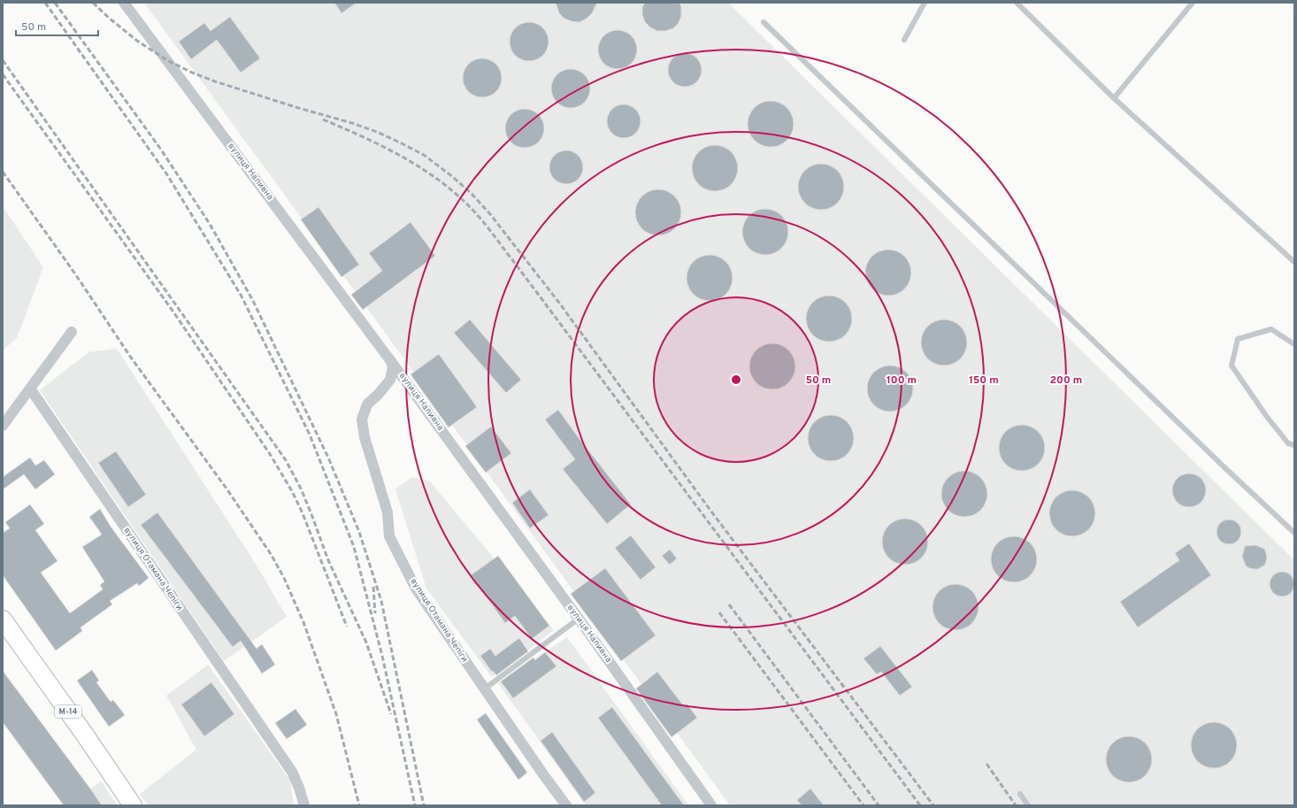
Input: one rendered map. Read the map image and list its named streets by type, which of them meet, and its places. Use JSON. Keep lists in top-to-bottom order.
{
  "streets": {
    "main road": ["М-14"],
    "street": ["вулиця Наливна", "вулиця Отамана Чепіги"]
  },
  "crossings": [
    ["вулиця Наливна", "вулиця Отамана Чепіги"]
  ],
  "scale_bar": "50 m",
  "rings": [
    "50 m",
    "100 m",
    "150 m",
    "200 m"
  ]
}
